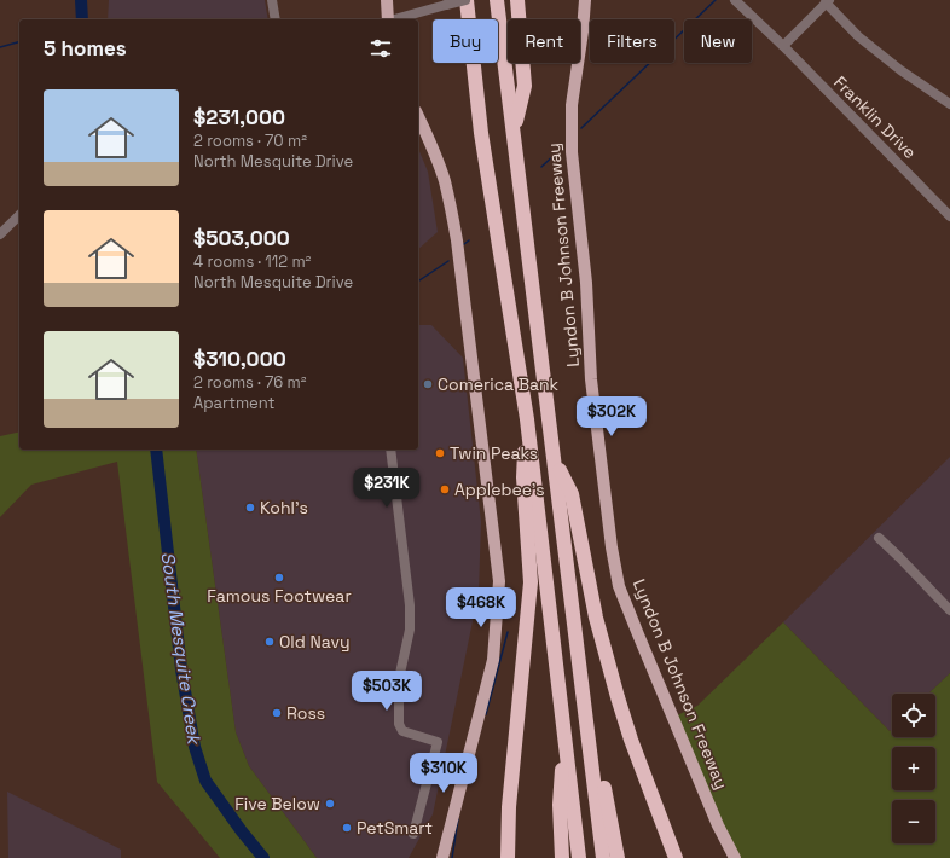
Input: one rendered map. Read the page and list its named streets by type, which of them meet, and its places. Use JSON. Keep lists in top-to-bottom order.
{
  "streets": {
    "highway": ["Lyndon B Johnson Freeway"],
    "street": ["Franklin Drive"]
  },
  "water": ["South Mesquite Creek"],
  "places": [
    "Comerica Bank",
    "Twin Peaks",
    "Applebee's",
    "Kohl's",
    "Famous Footwear",
    "Old Navy",
    "Ross",
    "Five Below",
    "PetSmart"
  ],
  "page": {
    "chip": [
      "Buy",
      "Rent",
      "Filters",
      "New"
    ],
    "heading": "5 homes",
    "list": [
      {
        "name": "$231,000",
        "note": "2 rooms · 70 m² · North Mesquite Drive"
      },
      {
        "name": "$503,000",
        "note": "4 rooms · 112 m² · North Mesquite Drive"
      },
      {
        "name": "$310,000",
        "note": "2 rooms · 76 m² · Apartment"
      }
    ],
    "price": [
      "$302K",
      "$231K",
      "$468K",
      "$503K",
      "$310K"
    ],
    "map_buttons": ["+", "−"]
  }
}
